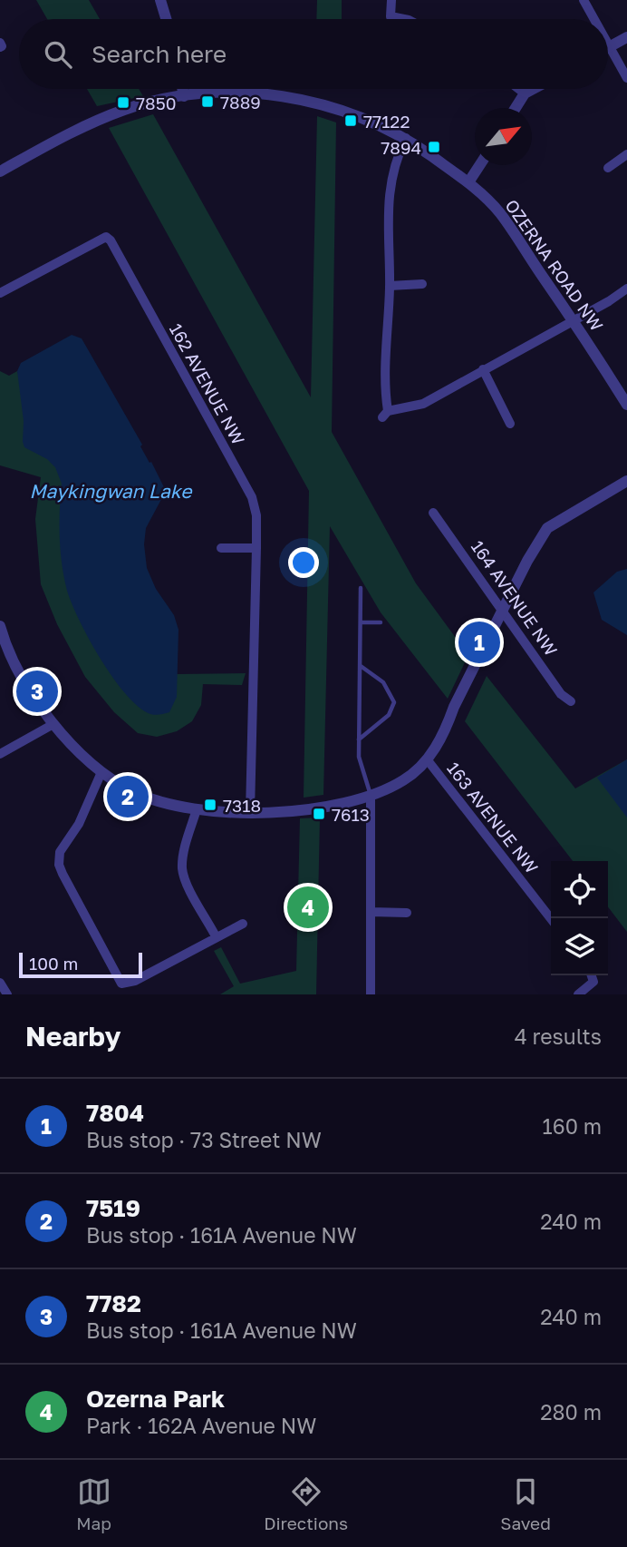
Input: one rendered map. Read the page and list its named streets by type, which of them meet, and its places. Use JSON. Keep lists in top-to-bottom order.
{
  "streets": {
    "street": [
      "OZERNA ROAD NW",
      "162 AVENUE NW",
      "164 AVENUE NW",
      "163 AVENUE NW"
    ]
  },
  "water": ["Maykingwan Lake"],
  "places": {
    "transit": [
      "7889",
      "7850",
      "77122",
      "7894",
      "7318",
      "7613"
    ]
  },
  "scale_bar": "100 m",
  "north": "top right",
  "page": {
    "search": "Search here",
    "pins": [
      "1",
      "3",
      "2",
      "4"
    ],
    "scale": "100 m",
    "heading": ["Nearby", "4 results"],
    "list": [
      {
        "mark": "1",
        "name": "7804",
        "note": "Bus stop · 73 Street NW",
        "value": "160 m"
      },
      {
        "mark": "2",
        "name": "7519",
        "note": "Bus stop · 161A Avenue NW",
        "value": "240 m"
      },
      {
        "mark": "3",
        "name": "7782",
        "note": "Bus stop · 161A Avenue NW",
        "value": "240 m"
      },
      {
        "mark": "4",
        "name": "Ozerna Park",
        "note": "Park · 162A Avenue NW",
        "value": "280 m"
      }
    ],
    "nav": ["Map", "Directions", "Saved"]
  }
}
